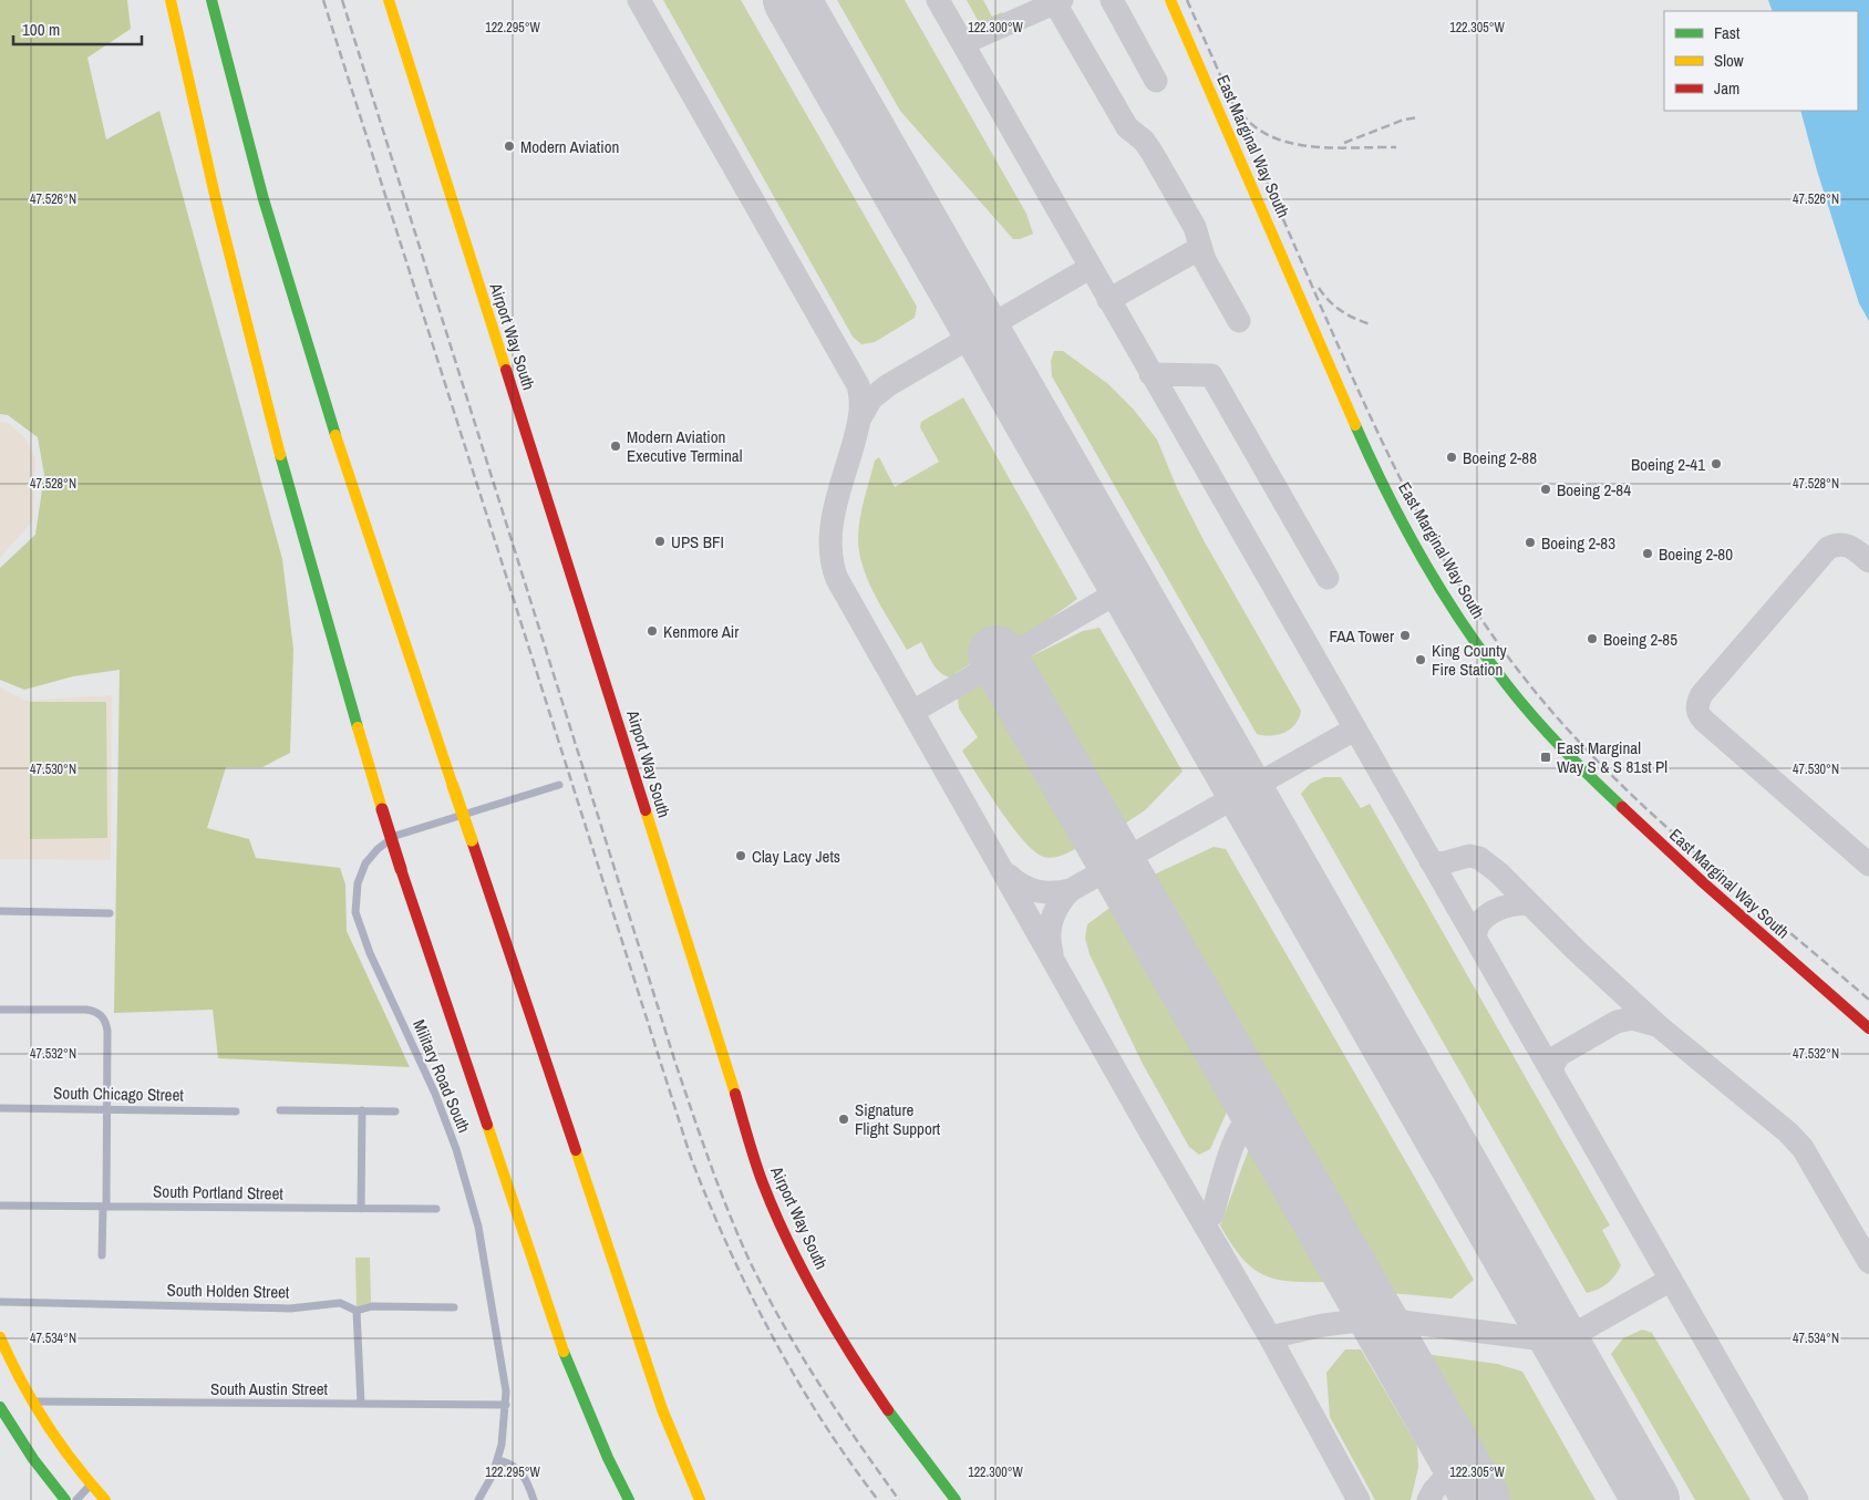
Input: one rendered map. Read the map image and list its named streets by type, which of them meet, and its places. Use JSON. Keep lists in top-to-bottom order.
{
  "streets": {
    "main road": ["East Marginal Way South", "Airport Way South"],
    "street": [
      "Military Road South",
      "South Chicago Street",
      "South Portland Street",
      "South Holden Street",
      "South Austin Street"
    ]
  },
  "crossings": [
    ["Military Road South", "South Austin Street"]
  ],
  "places": {
    "other": [
      "Modern Aviation",
      "Modern Aviation Executive Terminal",
      "Boeing 2-88",
      "Boeing 2-41",
      "Boeing 2-84",
      "UPS BFI",
      "Boeing 2-83",
      "Boeing 2-80",
      "Kenmore Air",
      "FAA Tower",
      "Boeing 2-85",
      "King County Fire Station",
      "Clay Lacy Jets",
      "Signature Flight Support"
    ],
    "transit": ["East Marginal Way S & S 81st Pl"]
  },
  "legend": ["Fast", "Slow", "Jam"],
  "scale_bar": "100 m",
  "coordinates": [
    "122.295°W",
    "122.300°W",
    "122.305°W",
    "47.526°N",
    "47.528°N",
    "47.530°N",
    "47.532°N",
    "47.534°N"
  ]
}
